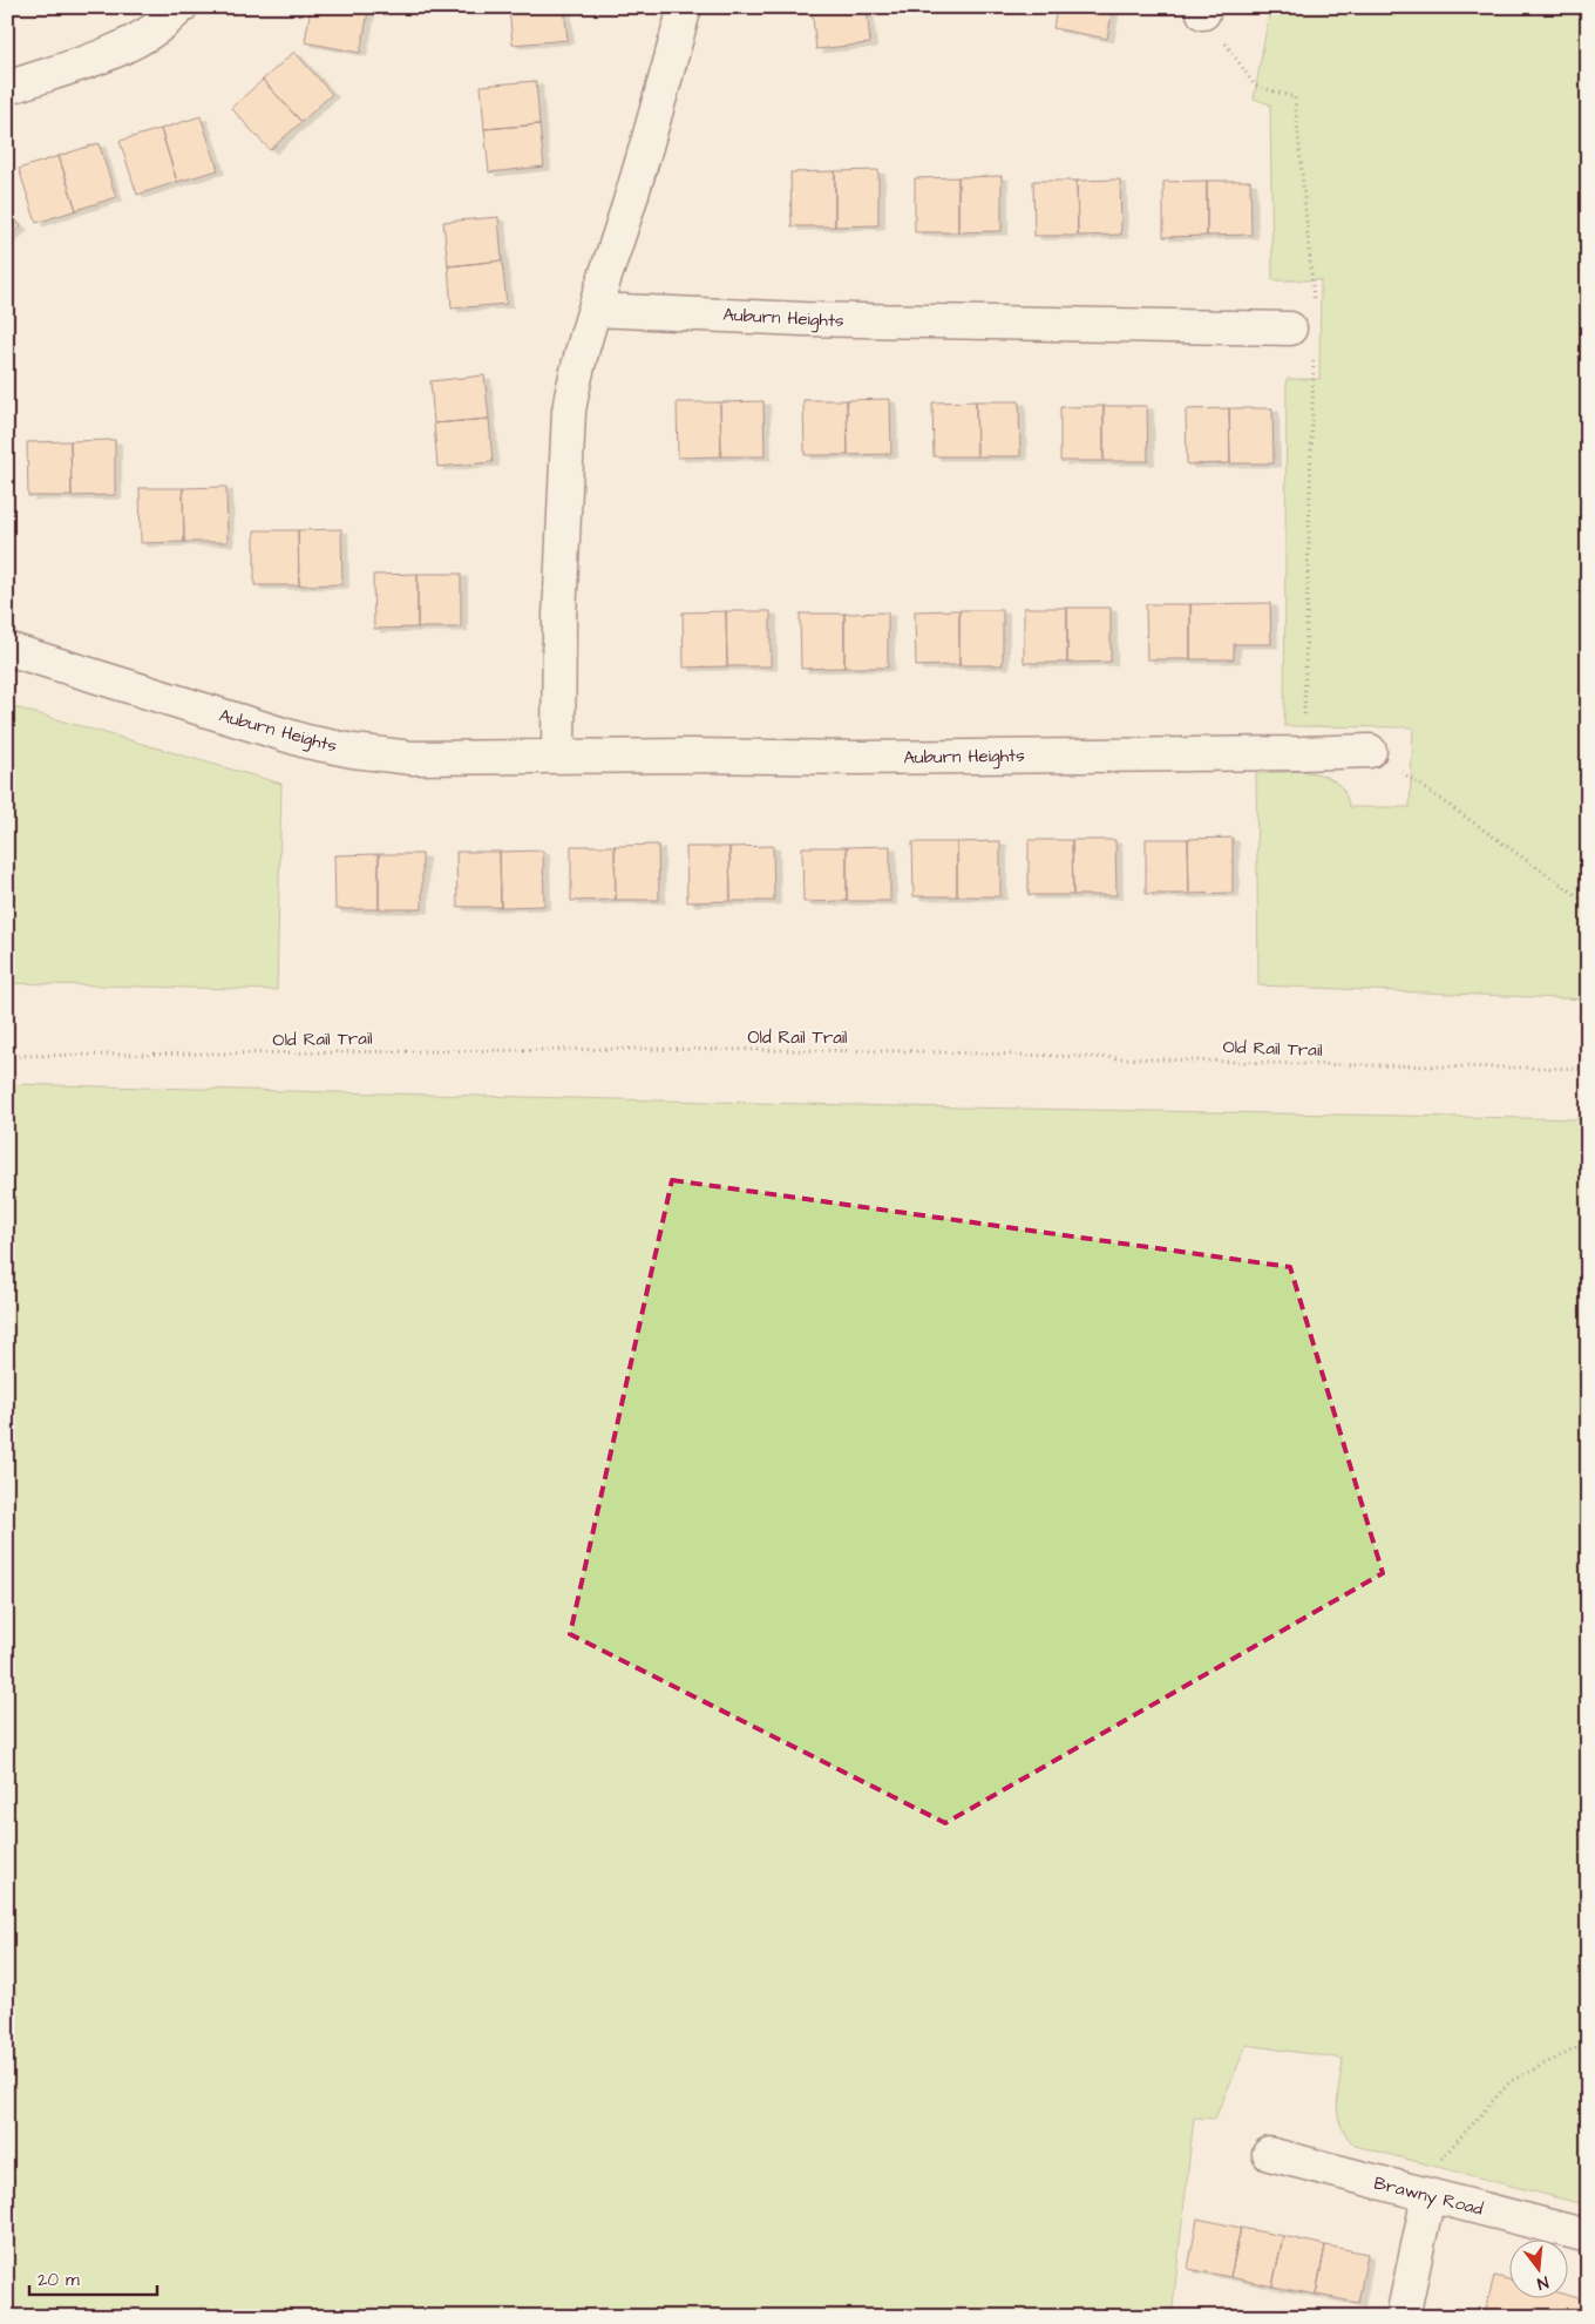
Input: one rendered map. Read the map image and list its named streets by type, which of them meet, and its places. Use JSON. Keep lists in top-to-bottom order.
{
  "streets": {
    "street": ["Auburn Heights", "Brawny Road"],
    "path": ["Old Rail Trail"]
  },
  "scale_bar": "20 m",
  "north": "bottom"
}
